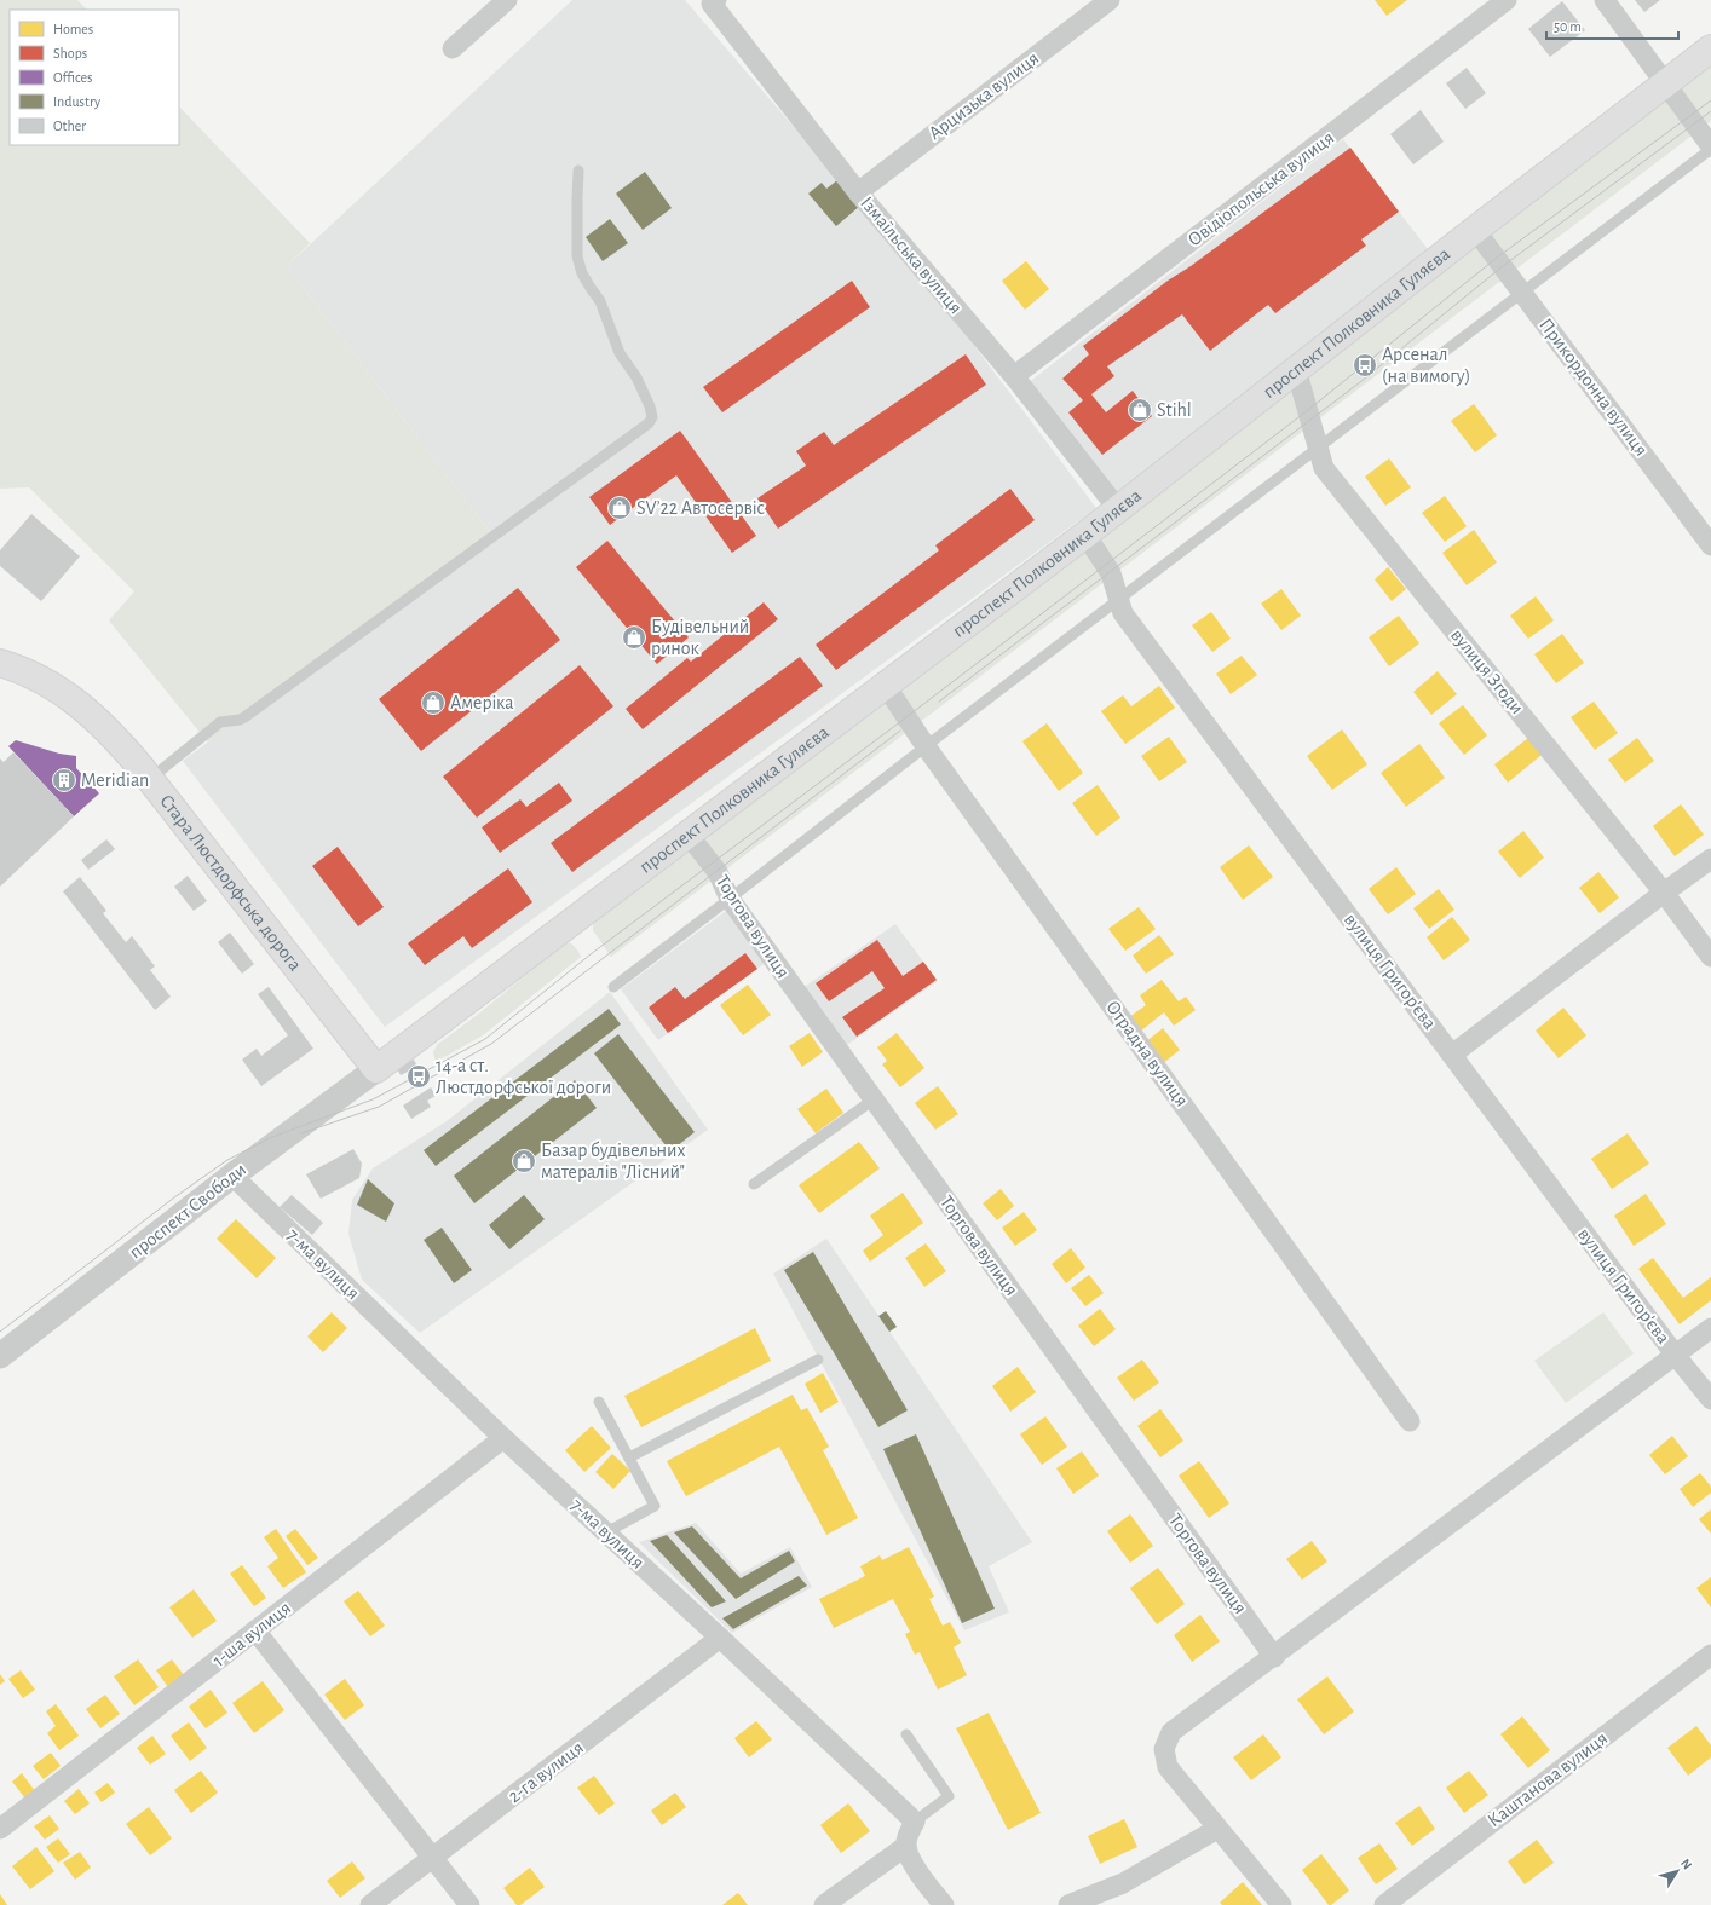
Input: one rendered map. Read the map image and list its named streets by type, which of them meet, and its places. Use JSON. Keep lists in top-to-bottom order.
{
  "streets": {
    "main road": ["проспект Полковника Гуляєва", "Стара Люстдорфська дорога"],
    "street": [
      "Арцизька вулиця",
      "Овідіопольська вулиця",
      "Ізмаїльська вулиця",
      "Прикордонна вулиця",
      "вулиця Згоди",
      "Торгова вулиця",
      "вулиця Григор'єва",
      "Отрадна вулиця",
      "проспект Свободи",
      "7-ма вулиця",
      "1-ша вулиця",
      "2-га вулиця",
      "Каштанова вулиця"
    ]
  },
  "crossings": [
    ["Арцизька вулиця", "Ізмаїльська вулиця"],
    ["Овідіопольська вулиця", "Ізмаїльська вулиця"],
    ["Ізмаїльська вулиця", "проспект Полковника Гуляєва"],
    ["проспект Полковника Гуляєва", "Прикордонна вулиця"],
    ["проспект Полковника Гуляєва", "вулиця Згоди"],
    ["проспект Полковника Гуляєва", "Стара Люстдорфська дорога"],
    ["проспект Полковника Гуляєва", "Торгова вулиця"],
    ["проспект Полковника Гуляєва", "вулиця Григор'єва"],
    ["проспект Полковника Гуляєва", "Отрадна вулиця"],
    ["проспект Полковника Гуляєва", "проспект Свободи"],
    ["Стара Люстдорфська дорога", "проспект Свободи"],
    ["проспект Свободи", "7-ма вулиця"],
    ["7-ма вулиця", "1-ша вулиця"],
    ["7-ма вулиця", "2-га вулиця"]
  ],
  "places": {
    "bus stop": ["Арсенал (на вимогу)", "14-а ст. Люстдорфської дороги"],
    "shop": [
      "Stihl",
      "SV’22 Автосервіс",
      "Будівельний ринок",
      "Амеріка",
      "Базар будівельних матералів \"Лісний\""
    ],
    "building": ["Meridian"]
  },
  "legend": [
    "Homes",
    "Shops",
    "Offices",
    "Industry",
    "Other"
  ],
  "scale_bar": "50 m",
  "north": "top right"
}
